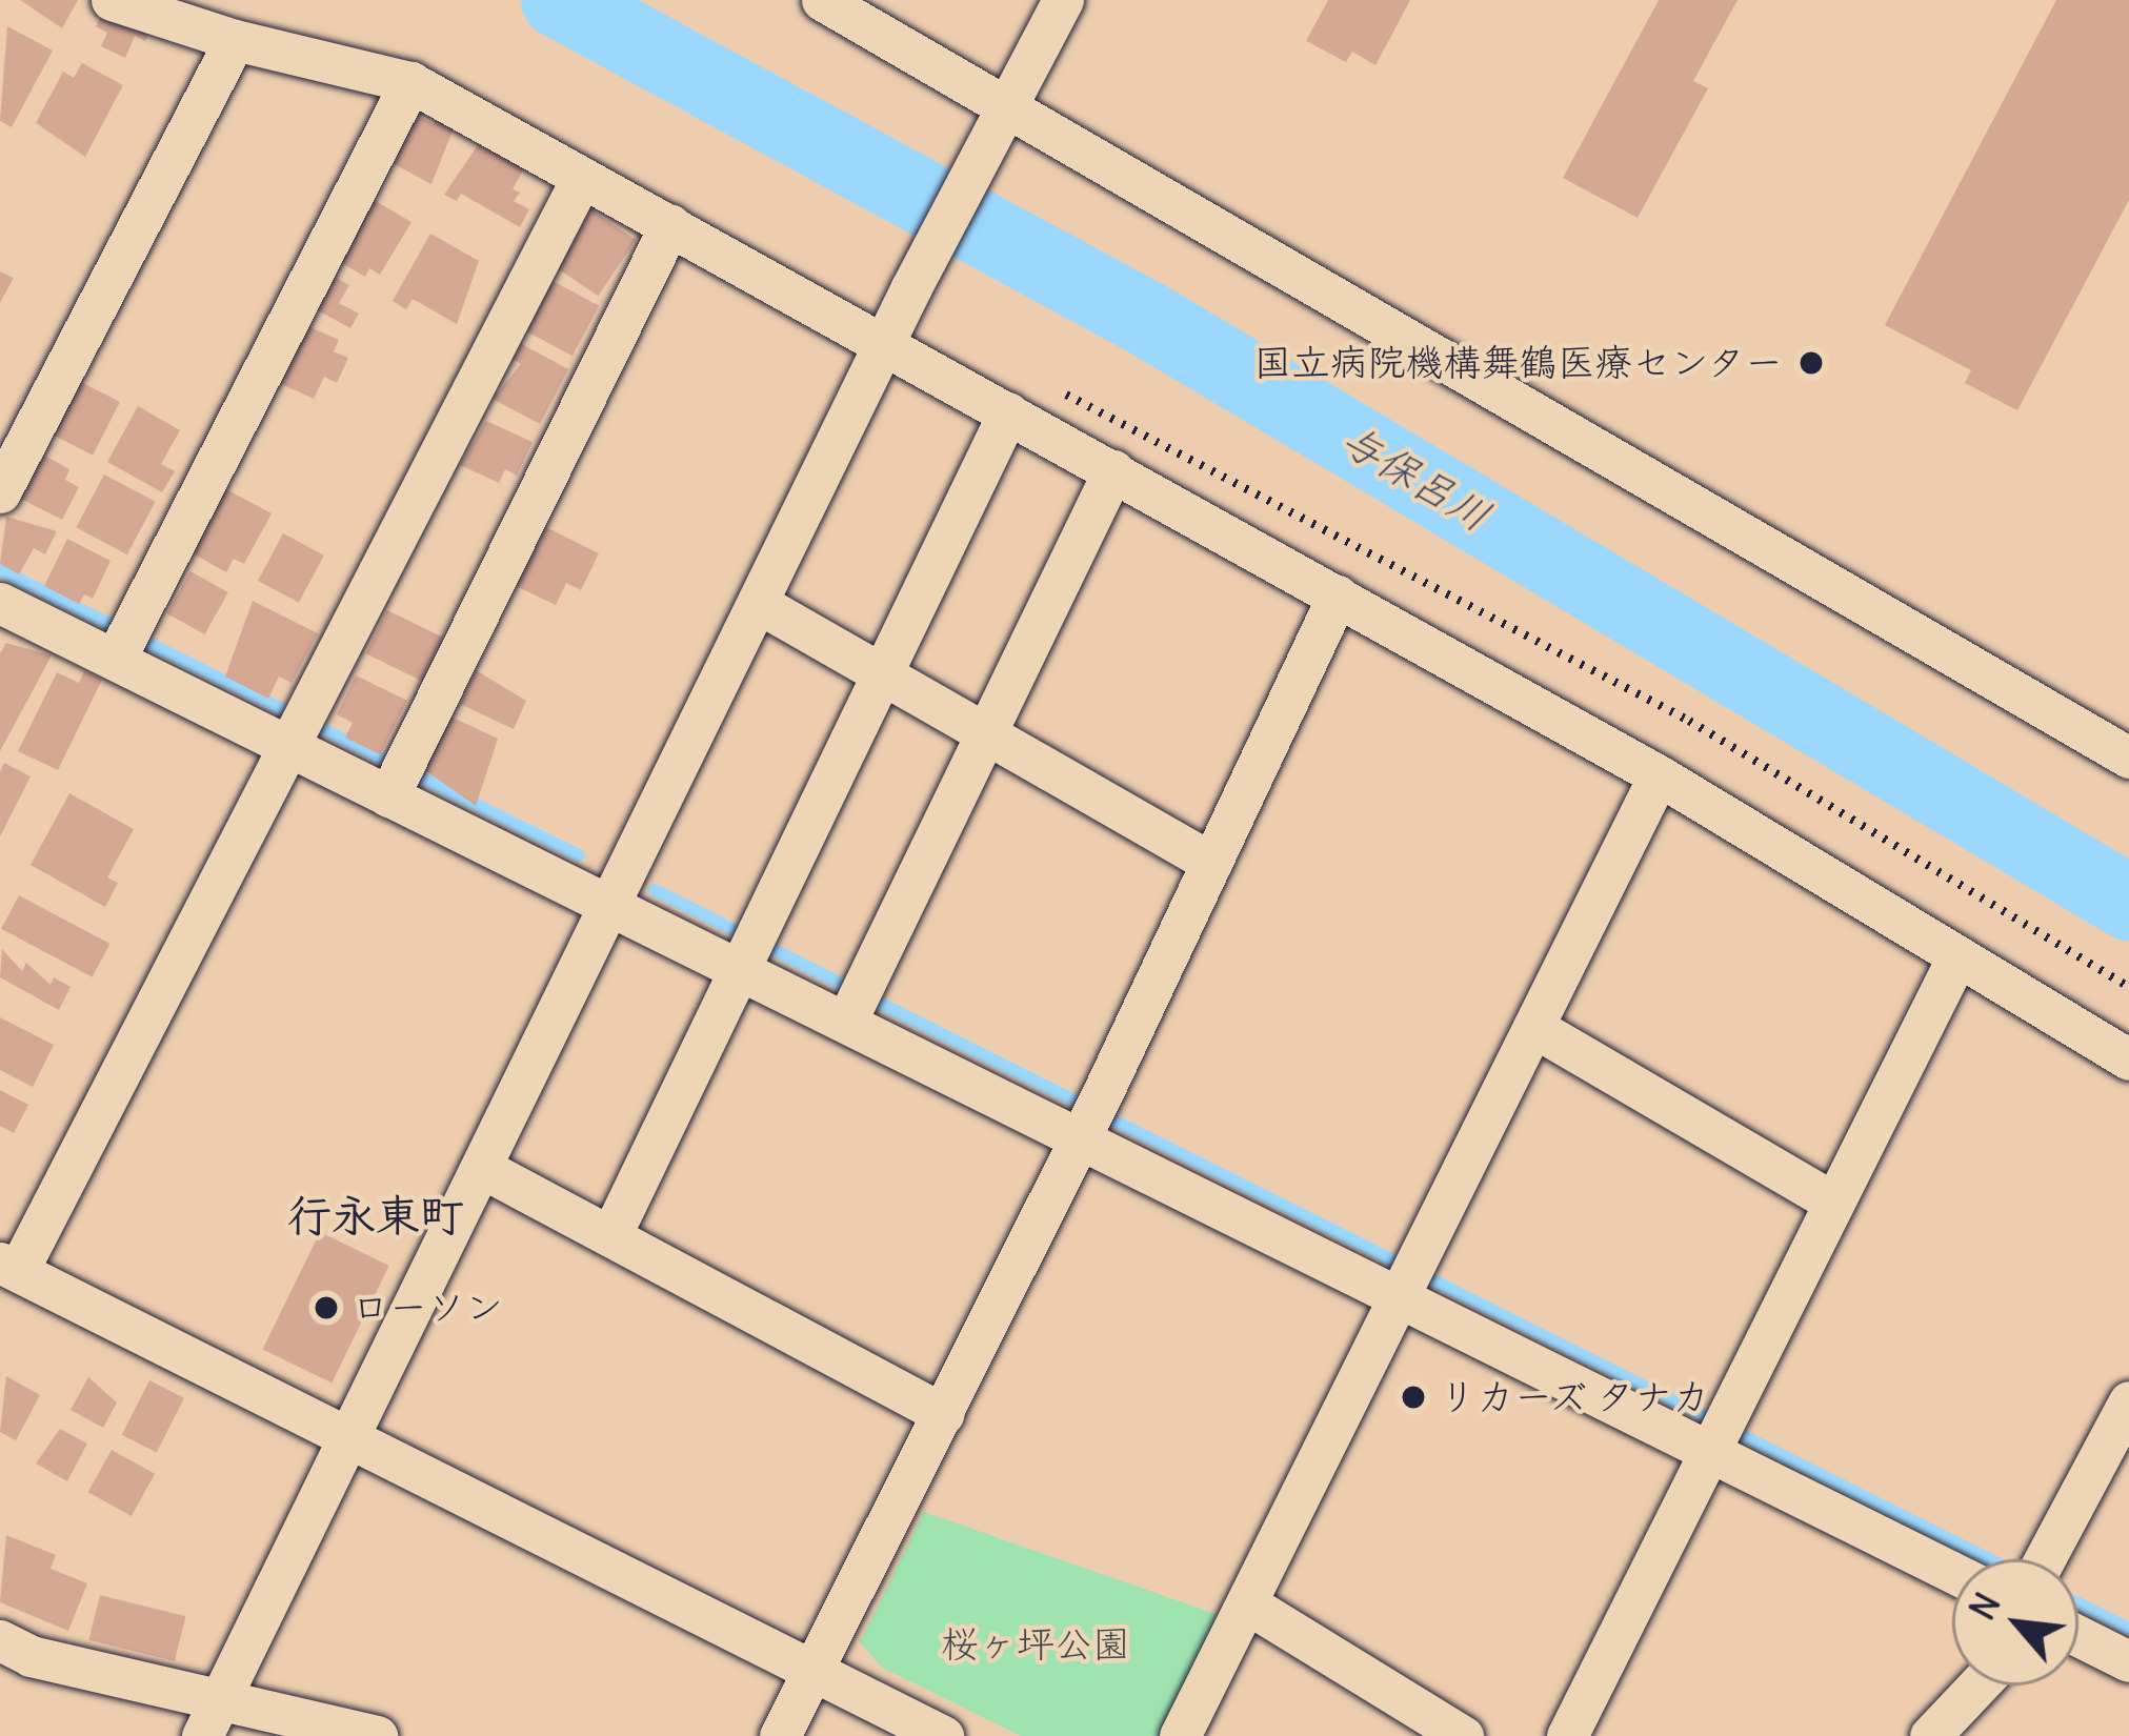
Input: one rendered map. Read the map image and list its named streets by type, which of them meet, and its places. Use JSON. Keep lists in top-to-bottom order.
{
  "districts": ["行永東町"],
  "water": ["与保呂川"],
  "parks": ["桜ヶ坪公園"],
  "places": ["国立病院機構舞鶴医療センター", "ローソン", "リカーズ タナカ"],
  "north": "top left"
}
